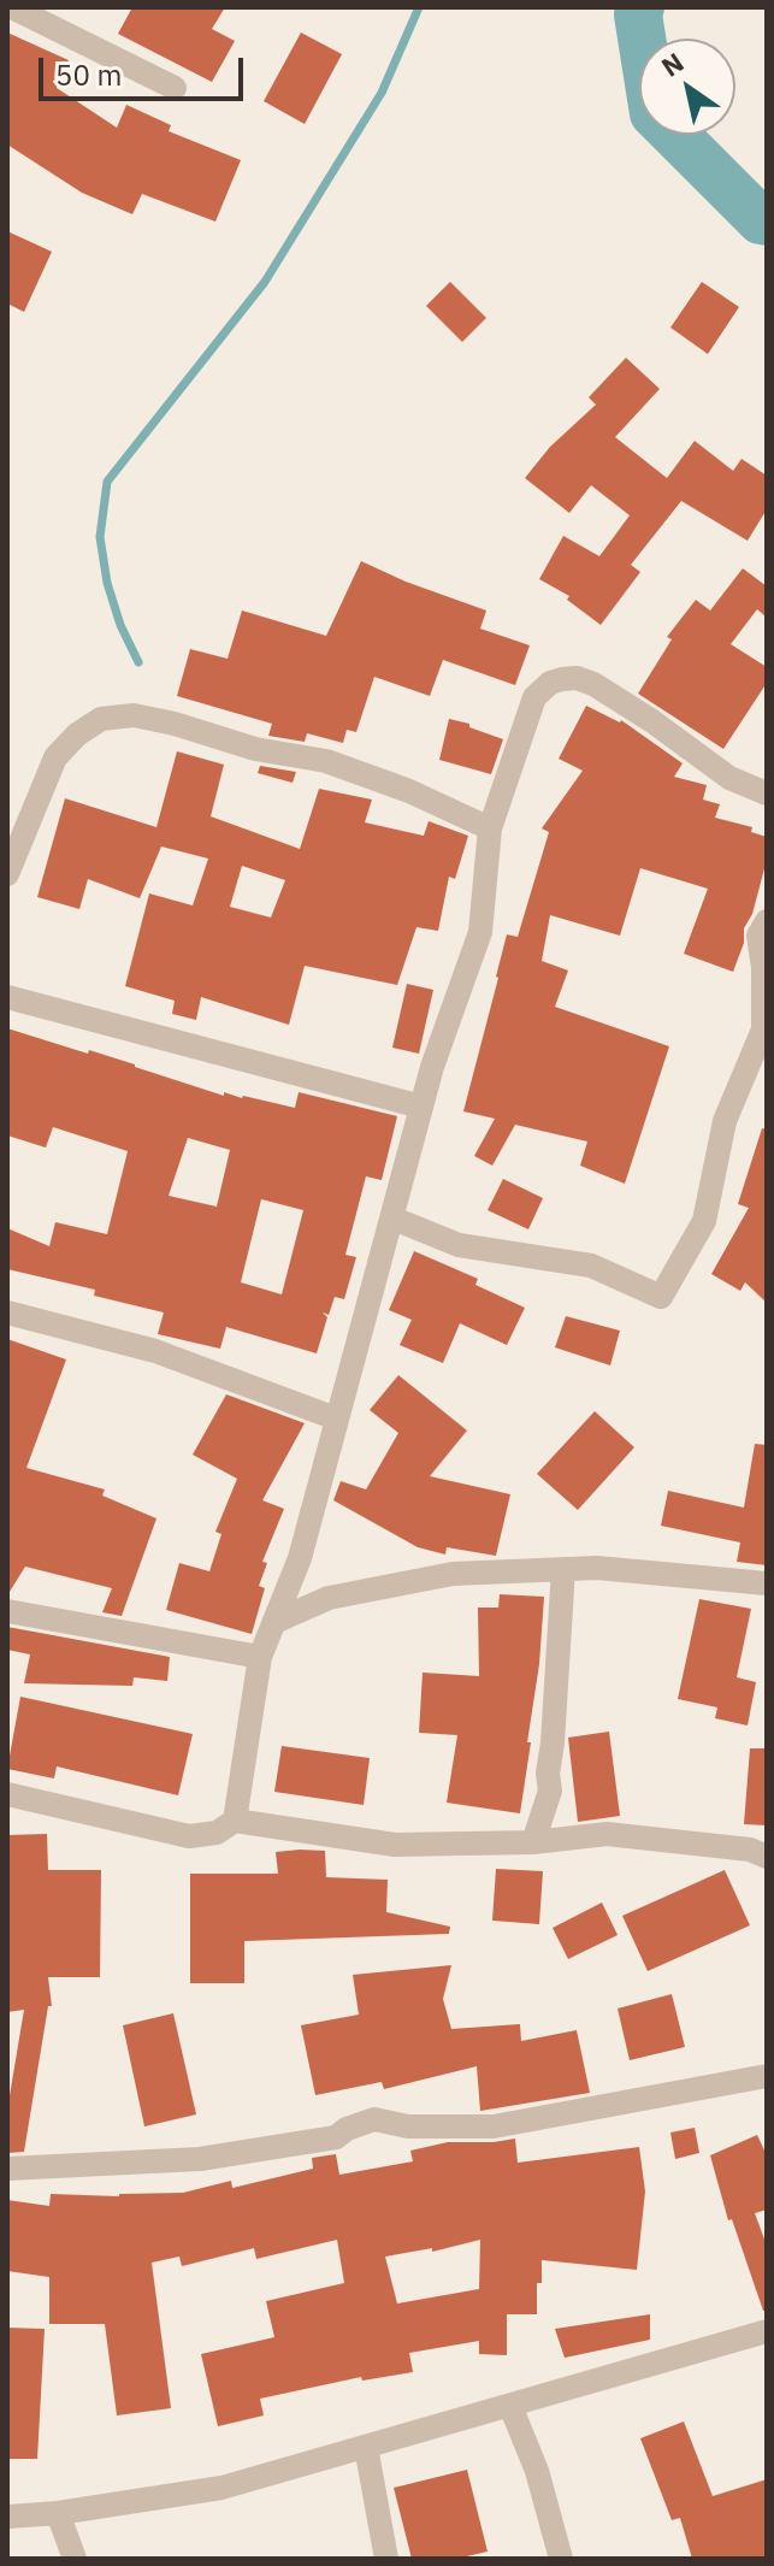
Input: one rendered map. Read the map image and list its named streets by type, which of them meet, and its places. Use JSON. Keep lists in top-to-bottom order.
{
  "scale_bar": "50 m",
  "north": "top left"
}
